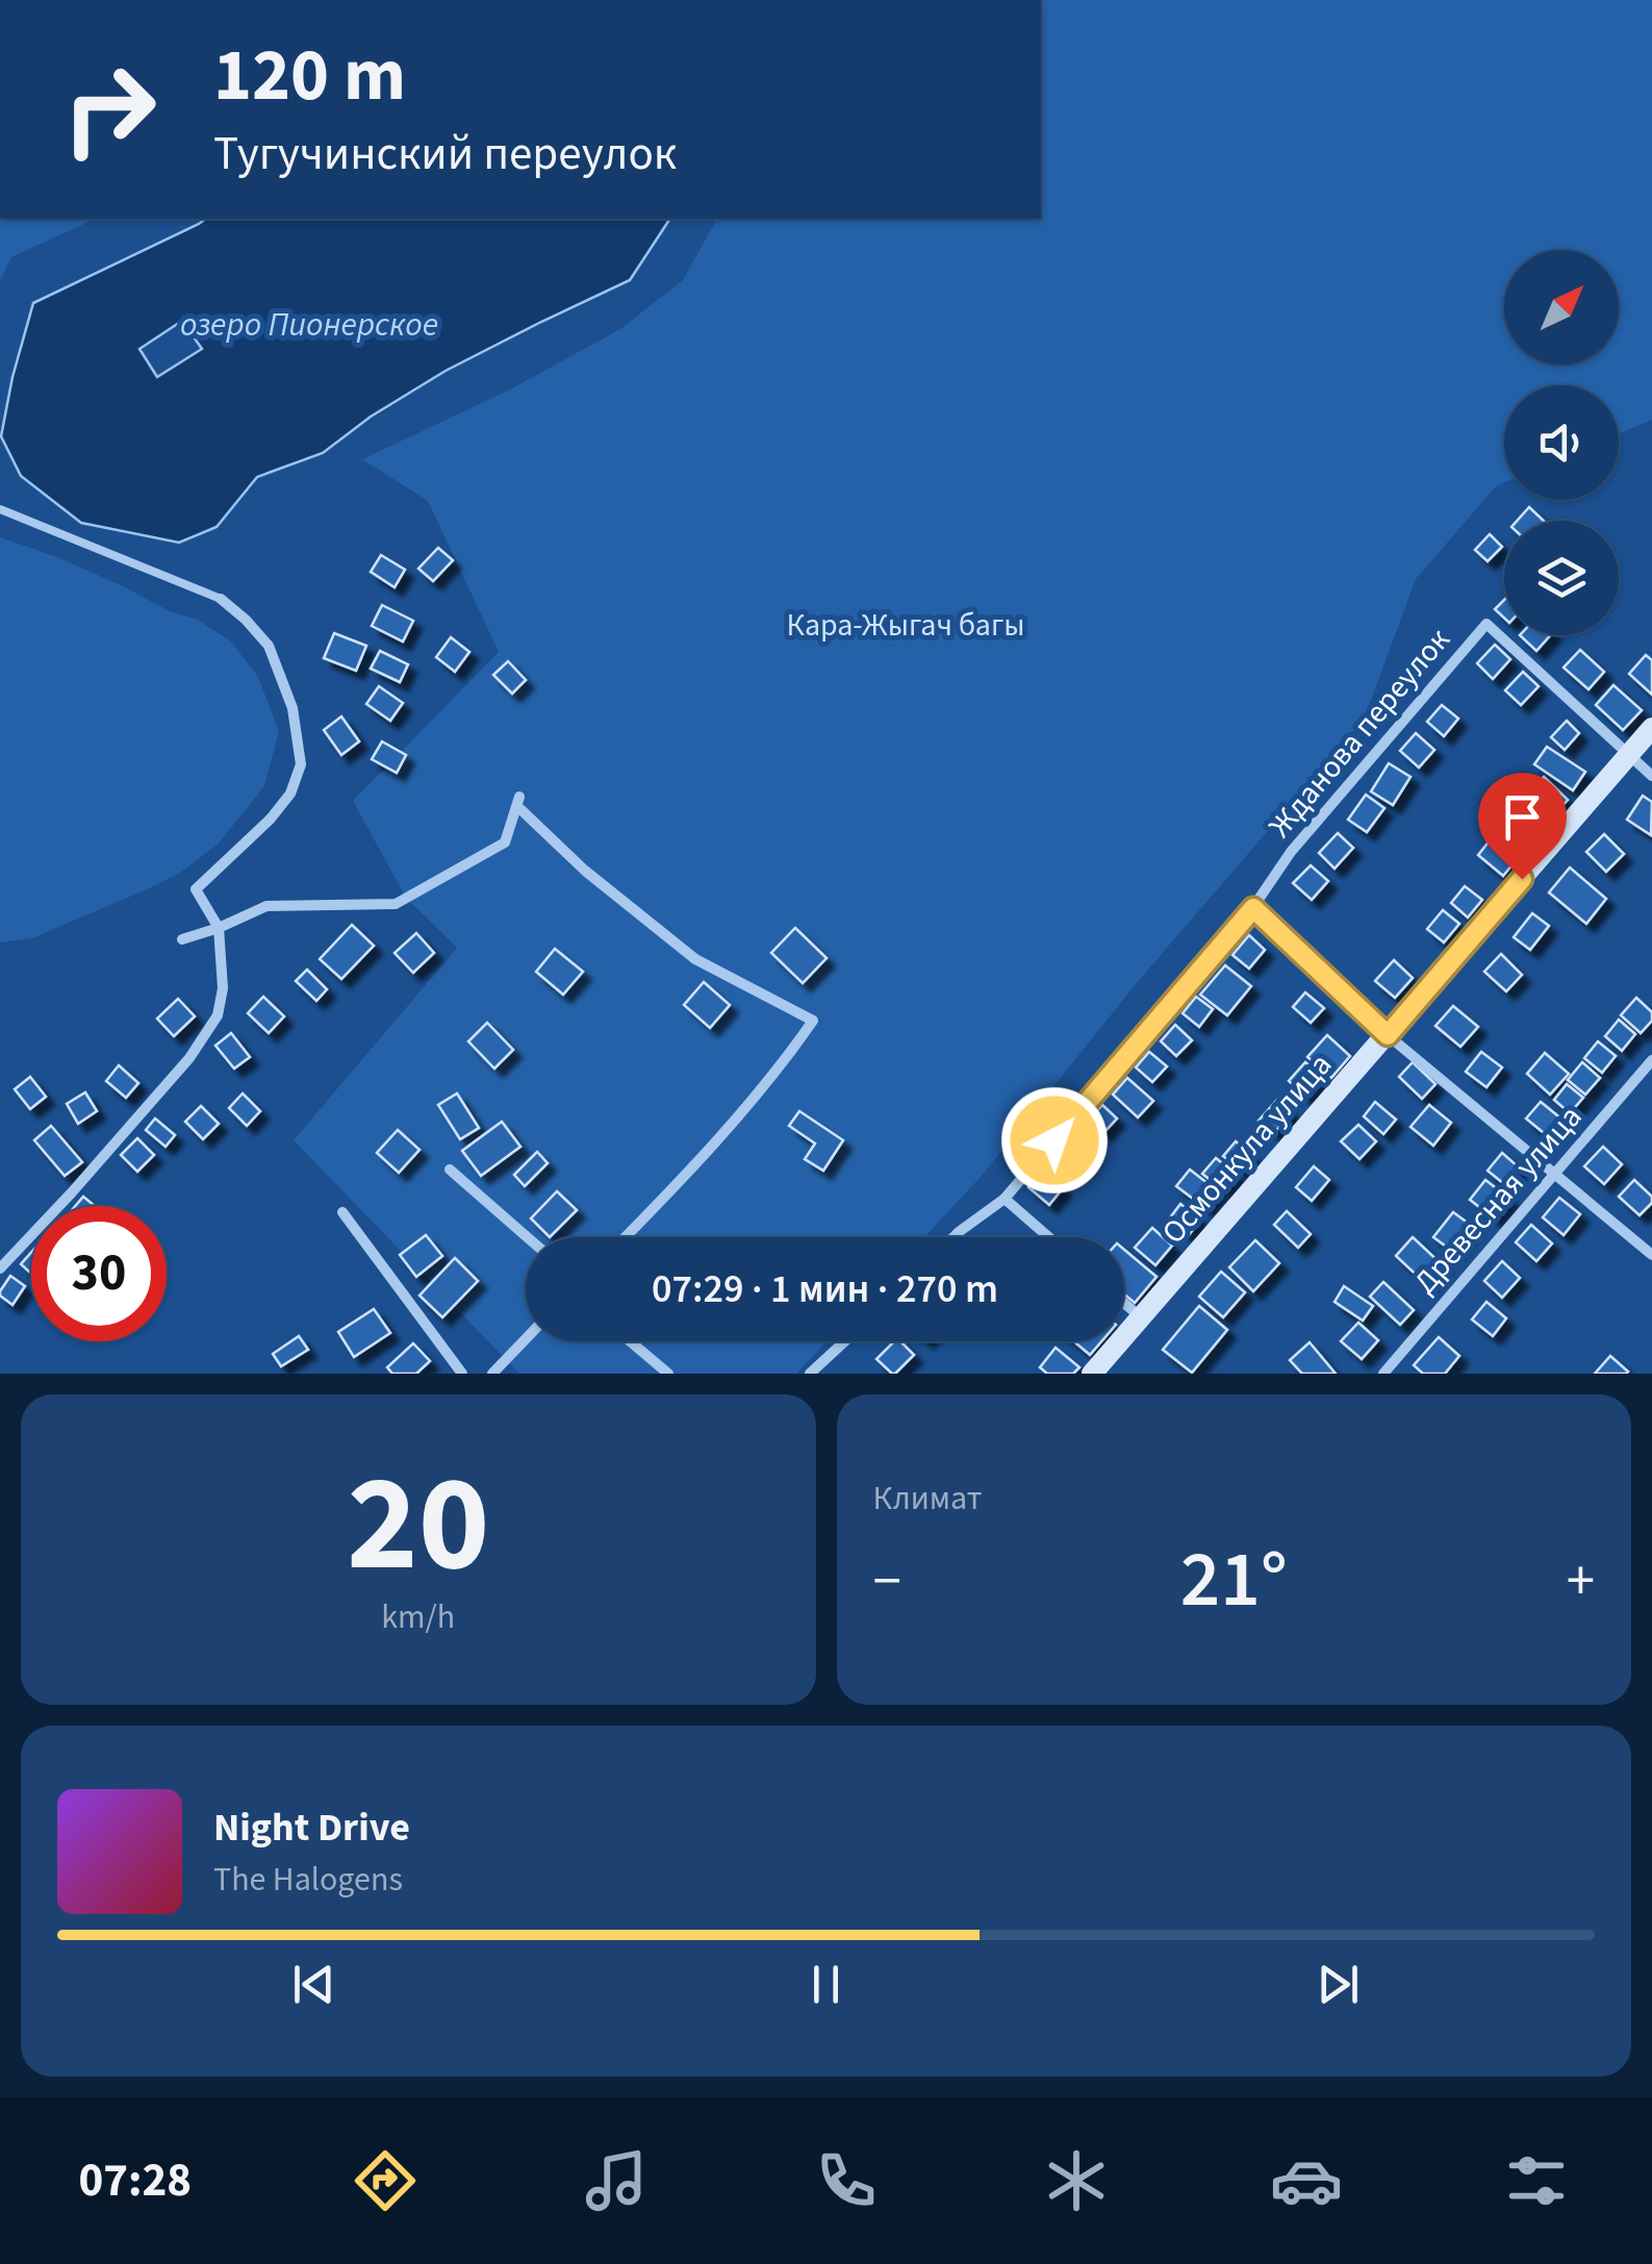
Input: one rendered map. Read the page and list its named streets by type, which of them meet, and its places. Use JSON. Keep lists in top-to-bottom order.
{
  "streets": {
    "street": ["Жданова переулок", "Осмонкула улица", "Древесная улица"]
  },
  "crossings": [
    ["Жданова переулок", "Осмонкула улица"]
  ],
  "water": ["озеро Пионерское"],
  "parks": ["Кара-Жыгач багы"],
  "north": "top right",
  "page": {
    "turn": ["120 m", "Тугучинский переулок"],
    "limit": "30",
    "trip": "07:29 · 1 мин · 270 m",
    "tile": [
      ["20", "km/h"],
      "Климат"
    ],
    "heat": ["−", "21°", "+"],
    "song": ["Night Drive", "The Halogens"],
    "tabs": "07:28"
  }
}
